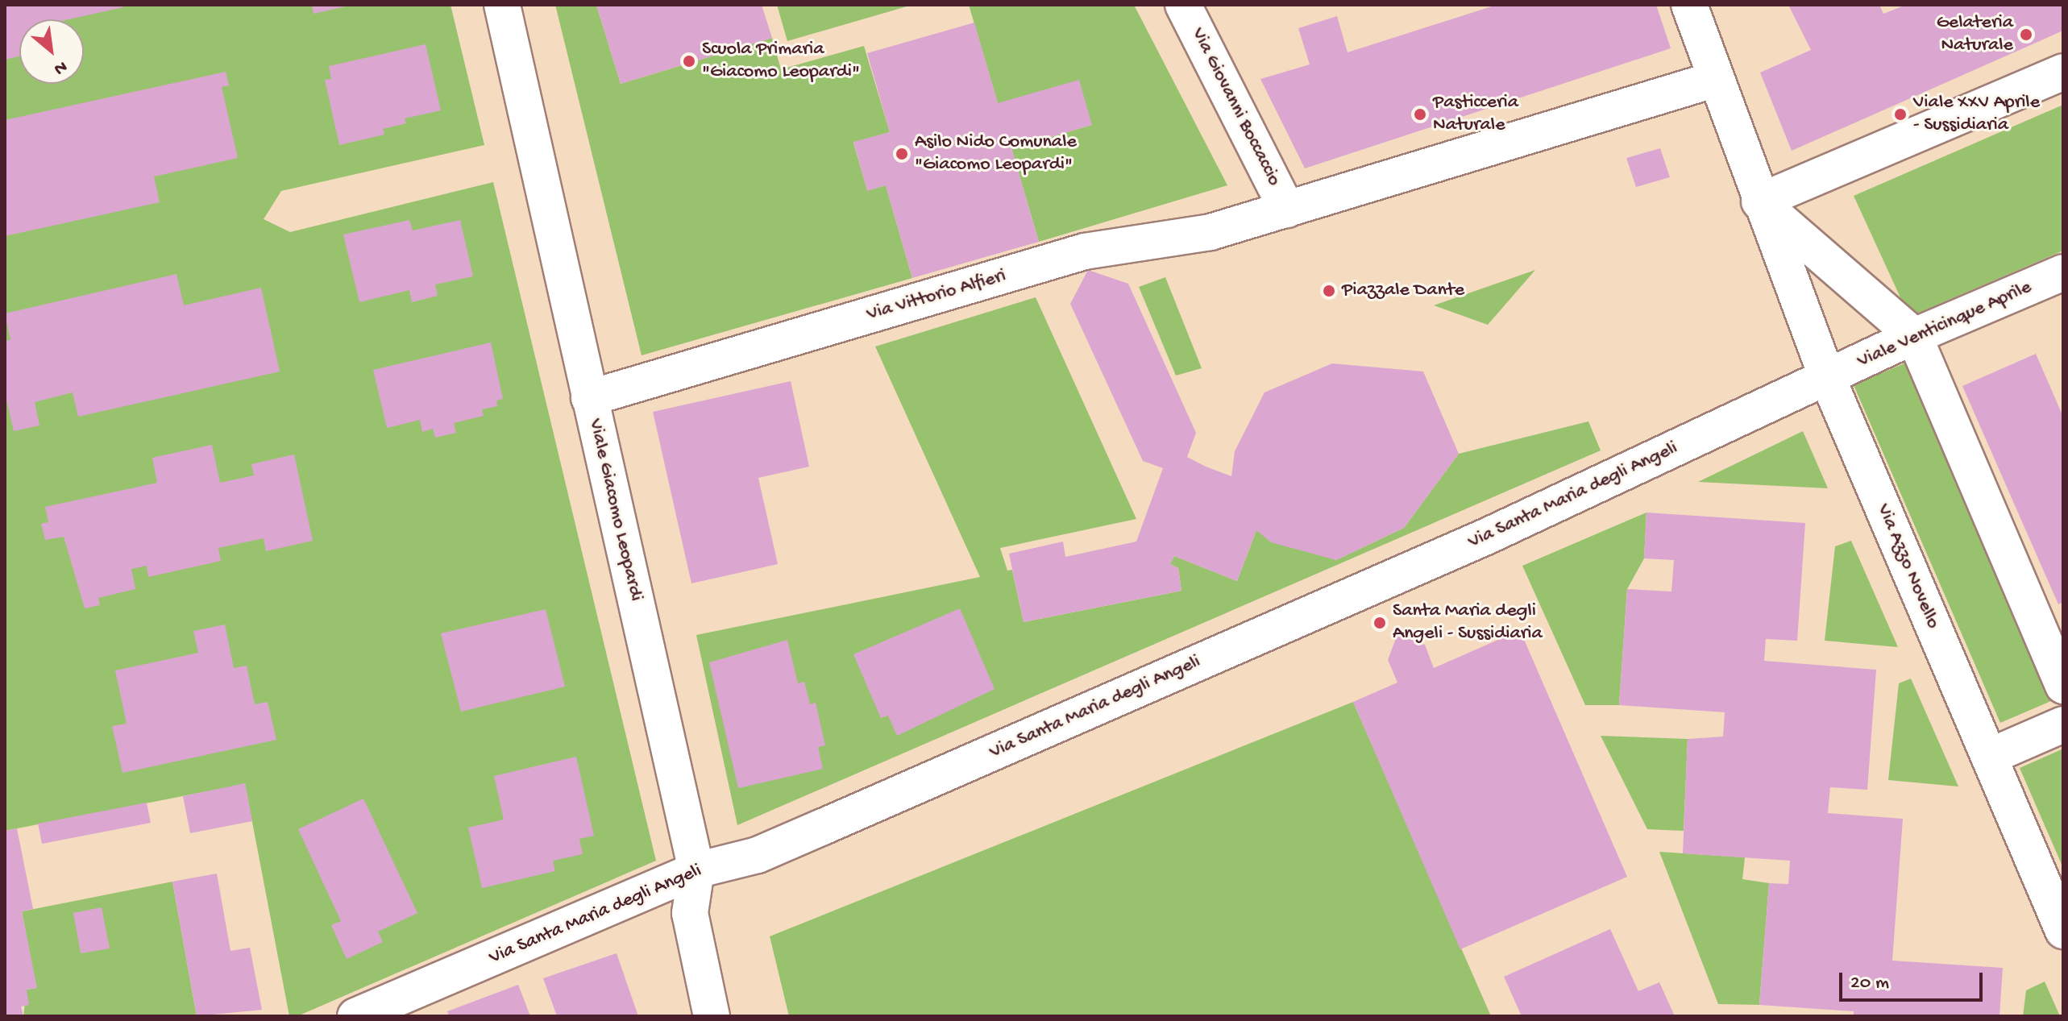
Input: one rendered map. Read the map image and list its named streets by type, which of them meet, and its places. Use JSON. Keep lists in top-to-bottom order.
{
  "streets": {
    "street": [
      "Via Giovanni Boccaccio",
      "Via Vittorio Alfieri",
      "Viale Venticinque Aprile",
      "Via Santa Maria degli Angeli",
      "Viale Giacomo Leopardi",
      "Via Azzo Novello"
    ]
  },
  "crossings": [
    ["Via Giovanni Boccaccio", "Via Vittorio Alfieri"],
    ["Via Vittorio Alfieri", "Viale Giacomo Leopardi"],
    ["Via Vittorio Alfieri", "Via Azzo Novello"],
    ["Viale Venticinque Aprile", "Via Santa Maria degli Angeli"],
    ["Viale Venticinque Aprile", "Via Azzo Novello"],
    ["Via Santa Maria degli Angeli", "Viale Giacomo Leopardi"],
    ["Via Santa Maria degli Angeli", "Via Azzo Novello"]
  ],
  "places": [
    "Gelateria Naturale",
    "Scuola Primaria \"Giacomo Leopardi\"",
    "Pasticceria Naturale",
    "Viale XXV Aprile - Sussidiaria",
    "Asilo Nido Comunale \"Giacomo Leopardi\"",
    "Piazzale Dante",
    "Santa Maria degli Angeli - Sussidiaria"
  ],
  "scale_bar": "20 m",
  "north": "bottom right"
}
